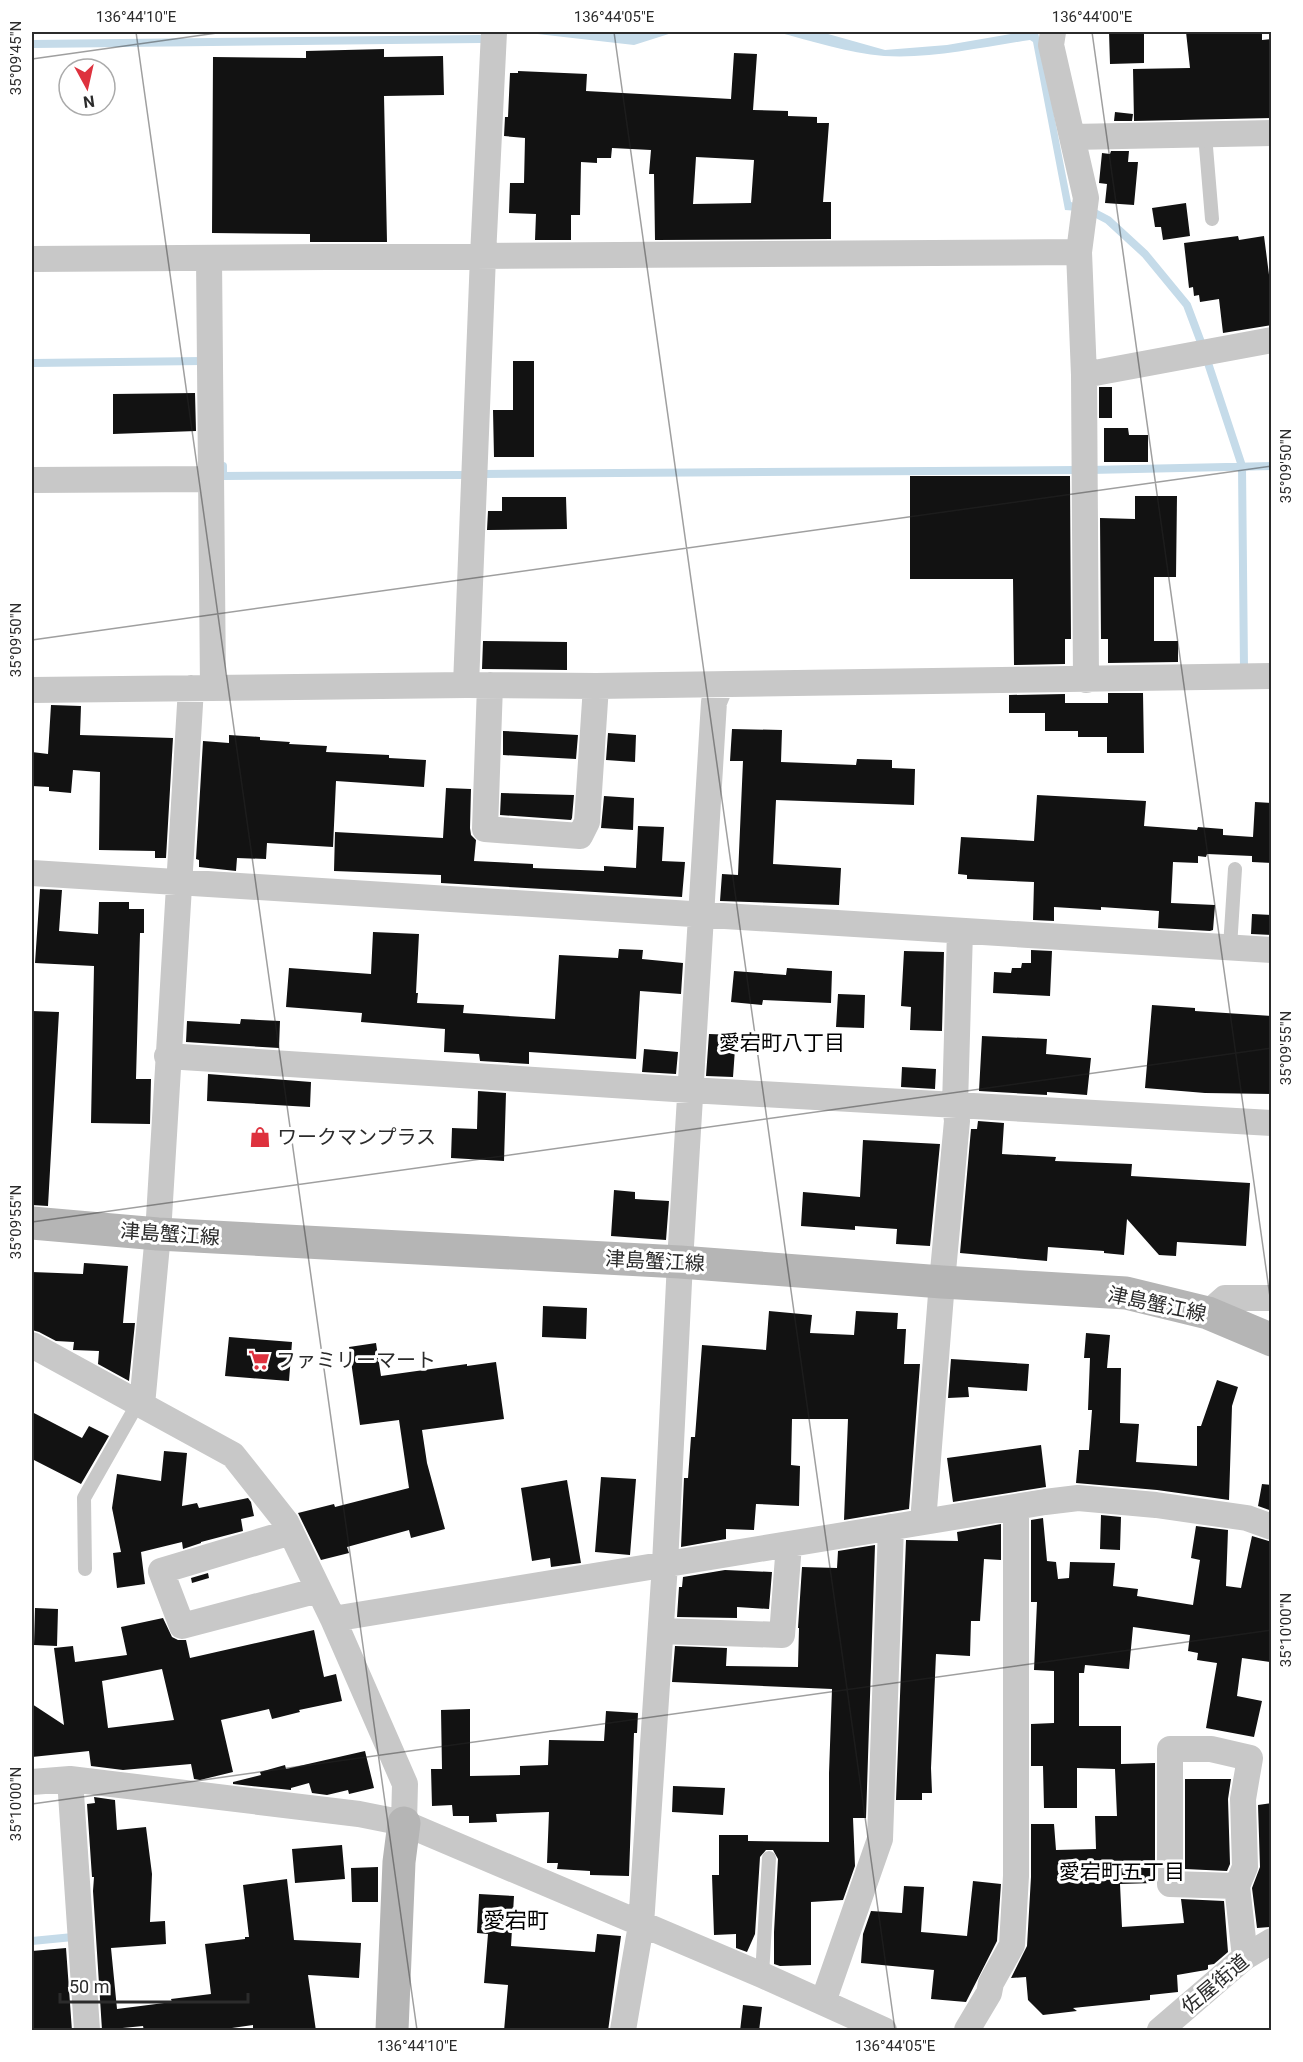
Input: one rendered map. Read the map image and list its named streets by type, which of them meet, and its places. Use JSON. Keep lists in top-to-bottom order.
{
  "streets": {
    "main road": ["津島蟹江線"],
    "street": ["佐屋街道"]
  },
  "districts": ["愛宕町八丁目", "愛宕町五丁目", "愛宕町"],
  "places": {
    "shop": ["ワークマンプラス"],
    "supermarket": ["ファミリーマート"]
  },
  "scale_bar": "50 m",
  "north": "bottom",
  "coordinates": [
    "136°44'10\"E",
    "136°44'05\"E",
    "136°44'00\"E",
    "35°09'45\"N",
    "35°09'50\"N",
    "35°09'55\"N",
    "35°10'00\"N"
  ]
}
